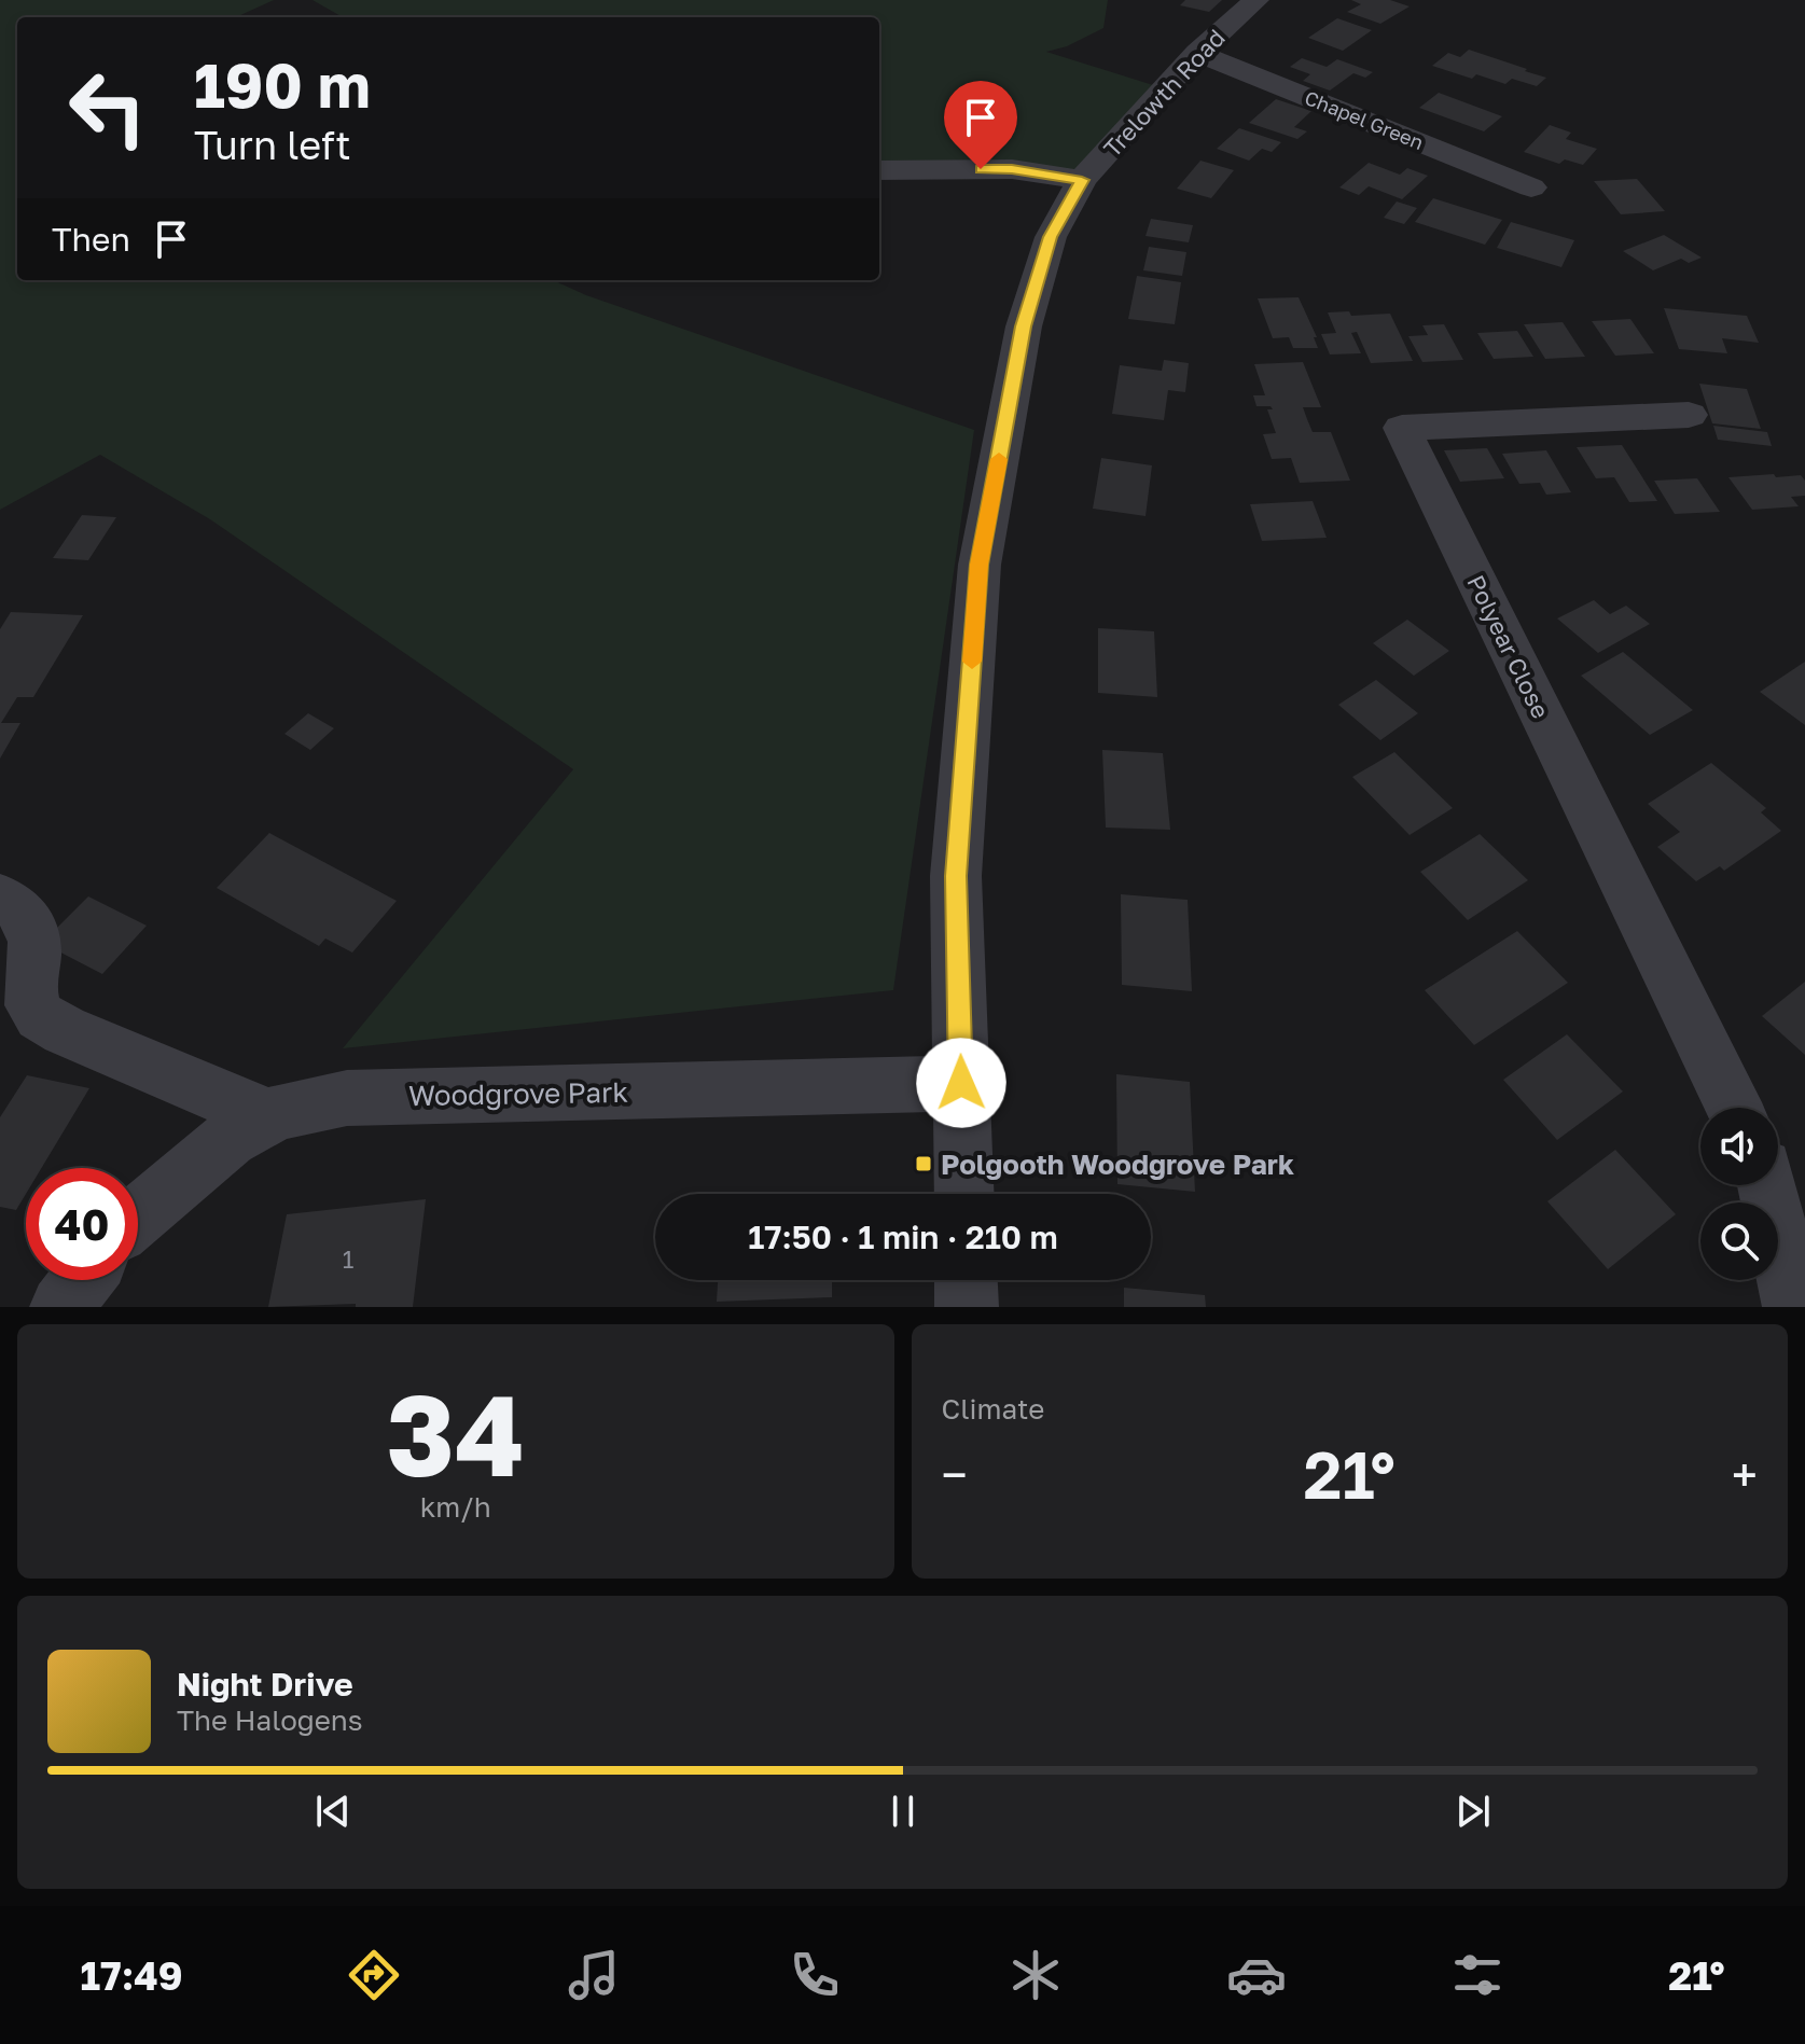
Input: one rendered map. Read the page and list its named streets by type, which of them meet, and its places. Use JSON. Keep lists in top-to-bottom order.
{
  "streets": {
    "street": [
      "Trelowth Road",
      "Chapel Green",
      "Polyear Close",
      "Woodgrove Park"
    ]
  },
  "crossings": [
    ["Trelowth Road", "Chapel Green"],
    ["Trelowth Road", "Woodgrove Park"]
  ],
  "places": {
    "transit": ["Polgooth Woodgrove Park"]
  },
  "house_numbers": ["1"],
  "page": {
    "turn": ["190 m", "Turn left"],
    "then": "Then",
    "limit": "40",
    "trip": "17:50 · 1 min · 210 m",
    "tile": [
      ["34", "km/h"],
      "Climate"
    ],
    "heat": ["−", "21°", "+"],
    "song": ["Night Drive", "The Halogens"],
    "tabs": ["17:49", "21°"]
  }
}
